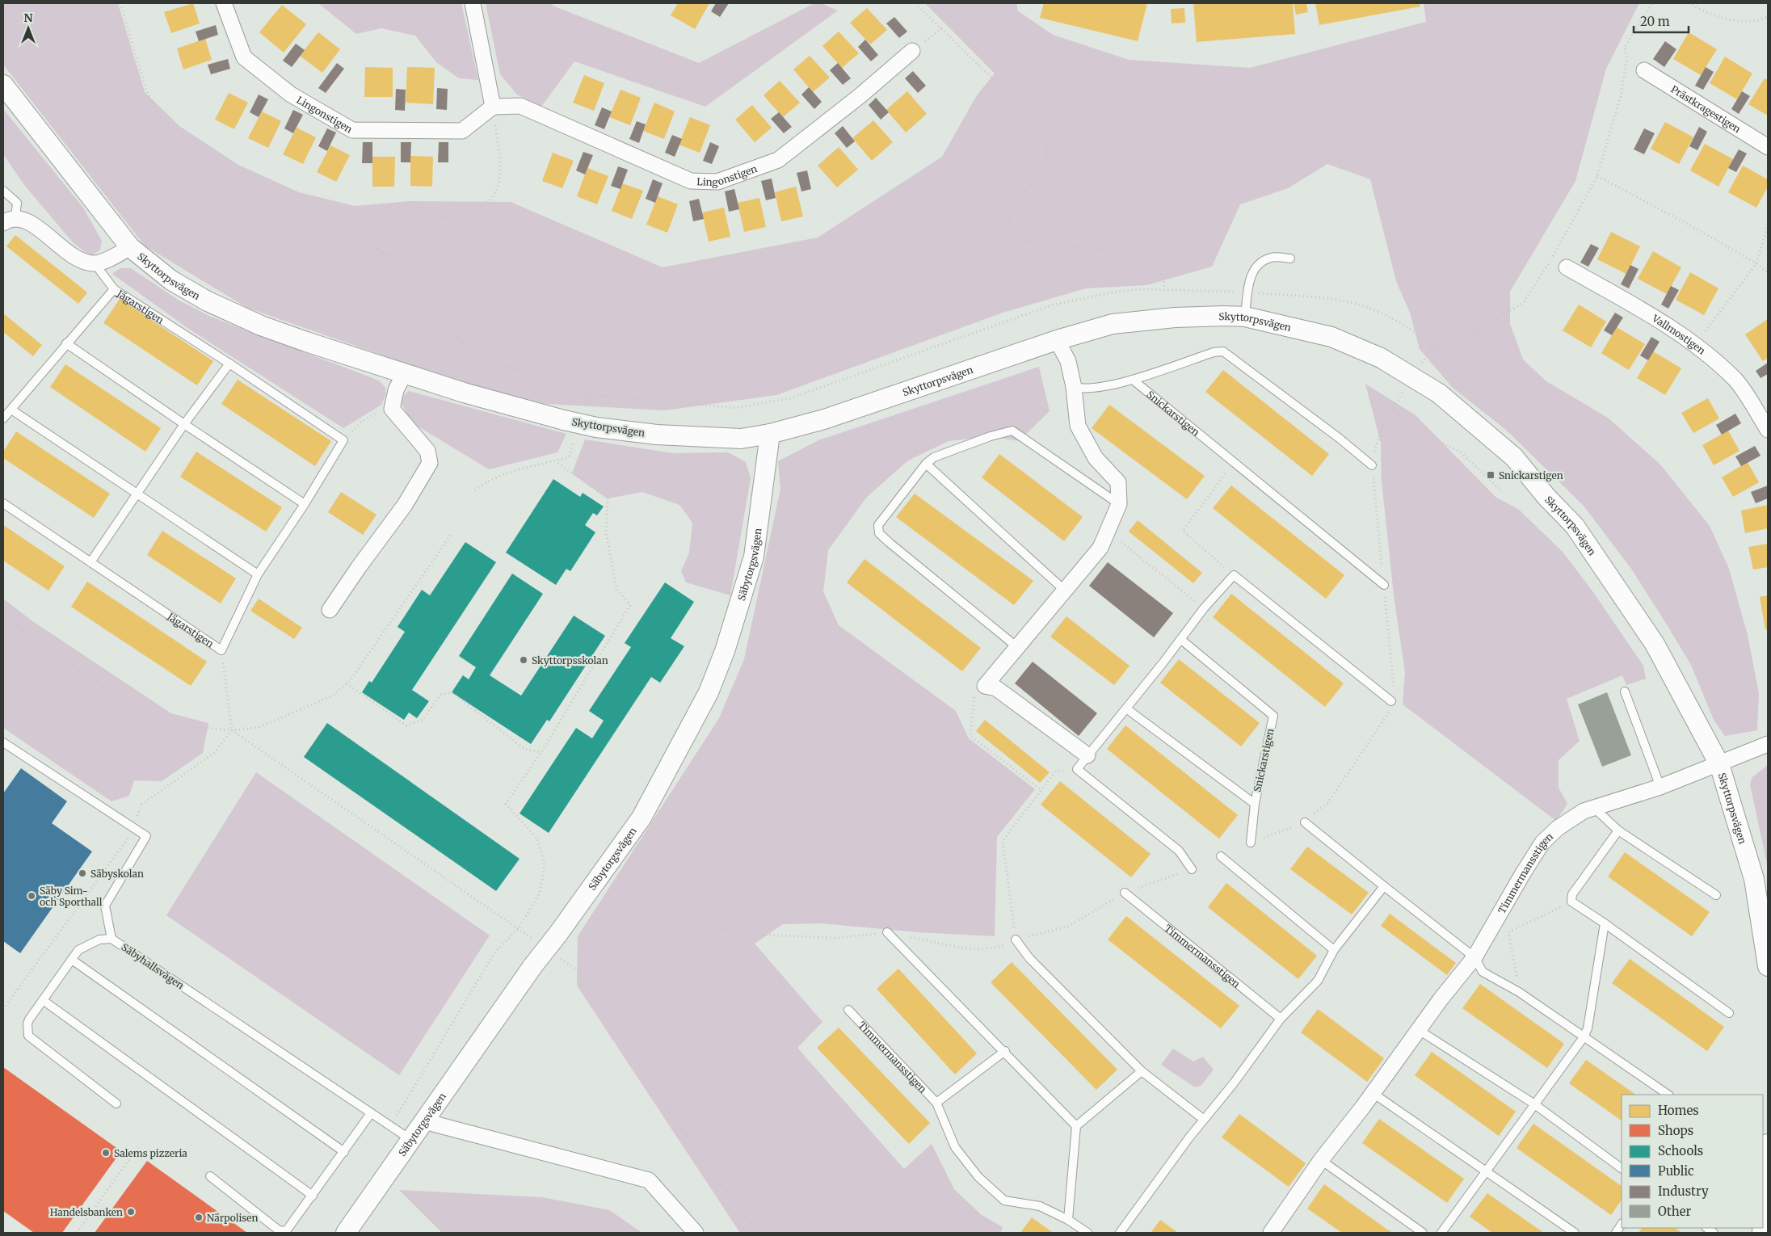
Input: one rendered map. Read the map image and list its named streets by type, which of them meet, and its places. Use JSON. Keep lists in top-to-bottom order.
{
  "streets": {
    "street": [
      "Prästkragestigen",
      "Lingonstigen",
      "Skyttorpsvägen",
      "Vallmostigen",
      "Säbytorgsvägen",
      "Timmermansstigen"
    ],
    "lane": ["Jägarstigen", "Snickarstigen", "Säbyhallsvägen"]
  },
  "crossings": [
    ["Skyttorpsvägen", "Säbytorgsvägen"],
    ["Skyttorpsvägen", "Timmermansstigen"],
    ["Säbytorgsvägen", "Säbyhallsvägen"]
  ],
  "places": {
    "transit": ["Snickarstigen"],
    "other": [
      "Skyttorpsskolan",
      "Säbyskolan",
      "Säby Sim- och Sporthall",
      "Salems pizzeria",
      "Handelsbanken",
      "Närpolisen"
    ]
  },
  "legend": [
    "Homes",
    "Shops",
    "Schools",
    "Public",
    "Industry",
    "Other"
  ],
  "scale_bar": "20 m",
  "north": "top"
}
